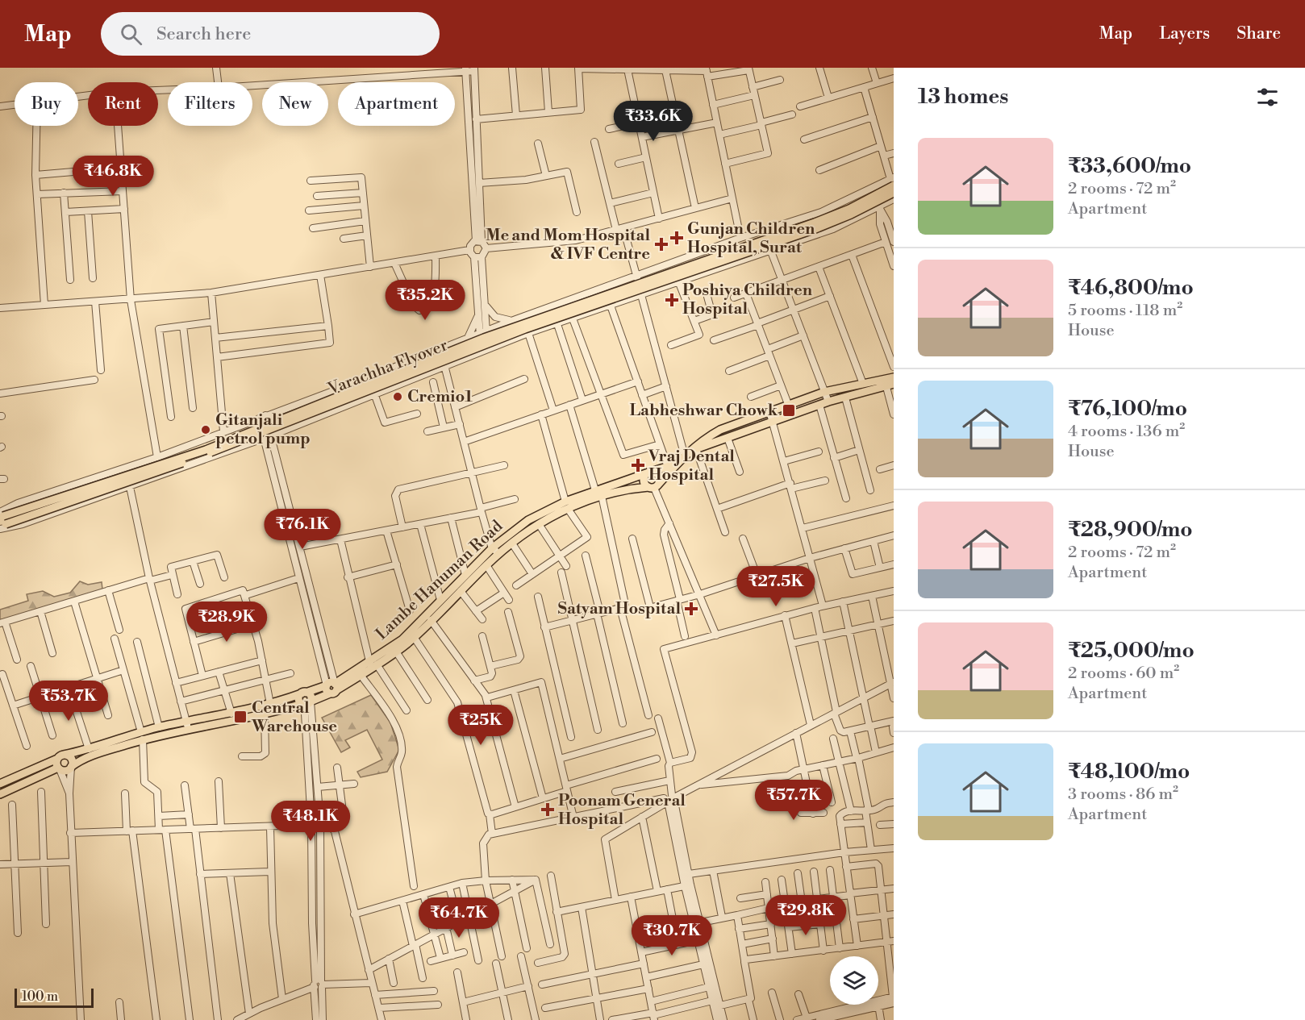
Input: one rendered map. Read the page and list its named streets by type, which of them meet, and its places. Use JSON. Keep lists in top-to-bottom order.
{
  "streets": {
    "main road": ["Varachha Flyover", "Lambe Hanuman Road"]
  },
  "places": {
    "health": [
      "Gunjan Children Hospital, Surat",
      "Me and Mom Hospital & IVF Centre",
      "Poshiya Children Hospital",
      "Vraj Dental Hospital",
      "Satyam Hospital",
      "Poonam General Hospital"
    ],
    "other": ["Cremio1", "Gitanjali petrol pump"],
    "transit": ["Labheshwar Chowk", "Central Warehouse"]
  },
  "scale_bar": "100 m",
  "page": {
    "header": "Map",
    "search": "Search here",
    "nav": ["Map", "Layers", "Share"],
    "heading": "13 homes",
    "chip": [
      "Buy",
      "Rent",
      "Filters",
      "New",
      "Apartment"
    ],
    "price": [
      "₹33.6K",
      "₹46.8K",
      "₹35.2K",
      "₹76.1K",
      "₹27.5K",
      "₹28.9K",
      "₹53.7K",
      "₹25K",
      "₹57.7K",
      "₹48.1K",
      "₹29.8K",
      "₹64.7K",
      "₹30.7K"
    ],
    "list": [
      {
        "name": "₹33,600/mo",
        "note": "2 rooms · 72 m² · Apartment"
      },
      {
        "name": "₹46,800/mo",
        "note": "5 rooms · 118 m² · House"
      },
      {
        "name": "₹76,100/mo",
        "note": "4 rooms · 136 m² · House"
      },
      {
        "name": "₹28,900/mo",
        "note": "2 rooms · 72 m² · Apartment"
      },
      {
        "name": "₹25,000/mo",
        "note": "2 rooms · 60 m² · Apartment"
      },
      {
        "name": "₹48,100/mo",
        "note": "3 rooms · 86 m² · Apartment"
      }
    ],
    "scale": "100 m"
  }
}
